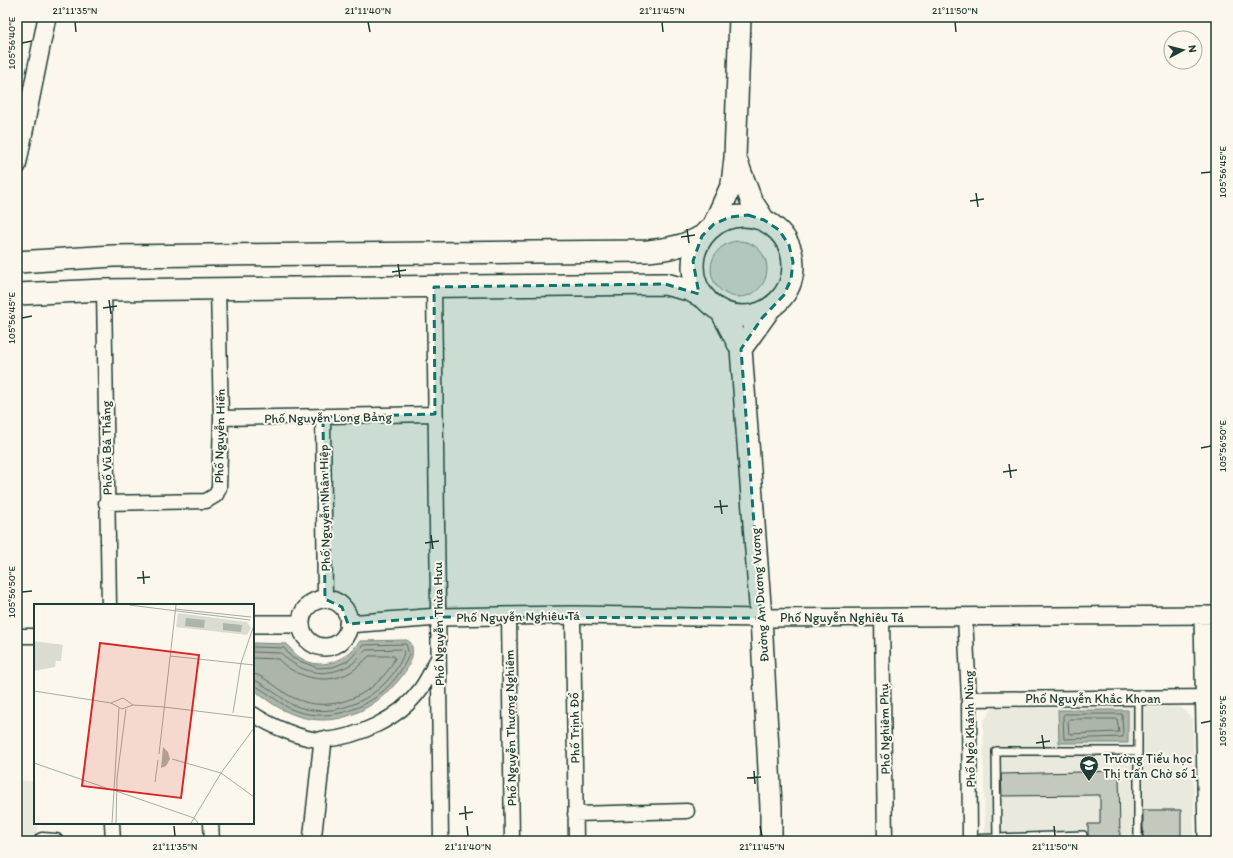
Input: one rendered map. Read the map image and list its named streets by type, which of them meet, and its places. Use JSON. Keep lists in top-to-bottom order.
{
  "streets": {
    "main road": ["Đường An Dương Vương"],
    "street": [
      "Phố Nguyễn Long Bảng",
      "Phố Nguyễn Hiến",
      "Phố Vũ Bá Thắng",
      "Phố Nguyễn Nhân Hiệp",
      "Phố Nguyễn Nghiêu Tá",
      "Phố Nguyễn Thừa Hưu",
      "Phố Nguyễn Khắc Khoan",
      "Phố Nguyễn Thượng Nghiêm",
      "Phố Trịnh Đổ",
      "Phố Nghiêm Phụ",
      "Phố Ngô Khánh Nùng"
    ]
  },
  "crossings": [
    ["Phố Nguyễn Long Bảng", "Phố Nguyễn Hiến"],
    ["Phố Nguyễn Long Bảng", "Phố Nguyễn Nhân Hiệp"],
    ["Phố Nguyễn Long Bảng", "Phố Nguyễn Thừa Hưu"],
    ["Phố Nguyễn Hiến", "Phố Vũ Bá Thắng"],
    ["Phố Nguyễn Nhân Hiệp", "Phố Nguyễn Nghiêu Tá"],
    ["Đường An Dương Vương", "Phố Nguyễn Nghiêu Tá"],
    ["Phố Nguyễn Nghiêu Tá", "Phố Nguyễn Thừa Hưu"],
    ["Phố Nguyễn Nghiêu Tá", "Phố Nguyễn Thượng Nghiêm"],
    ["Phố Nguyễn Nghiêu Tá", "Phố Trịnh Đổ"],
    ["Phố Nguyễn Nghiêu Tá", "Phố Nghiêm Phụ"],
    ["Phố Nguyễn Nghiêu Tá", "Phố Ngô Khánh Nùng"],
    ["Phố Nguyễn Khắc Khoan", "Phố Ngô Khánh Nùng"]
  ],
  "places": {
    "school or university": ["Trường Tiểu học Thị trấn Chờ số 1"]
  },
  "north": "right",
  "coordinates": [
    "21°11'35\"N",
    "21°11'40\"N",
    "21°11'45\"N",
    "21°11'50\"N",
    "105°56'40\"E",
    "105°56'45\"E",
    "105°56'50\"E",
    "105°56'55\"E"
  ]
}
